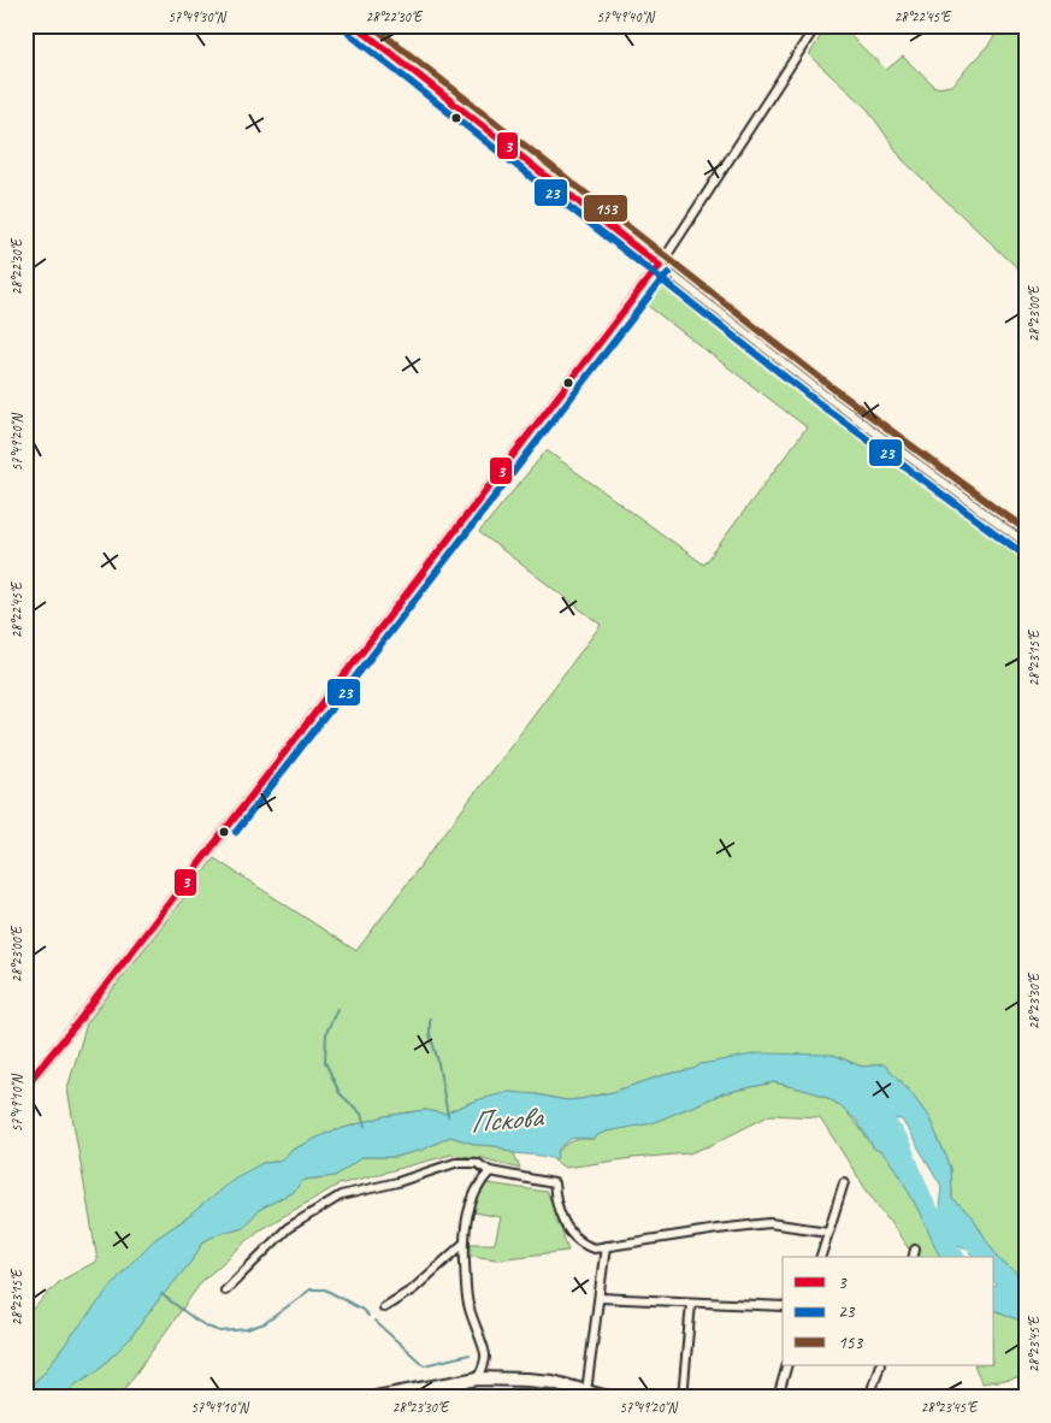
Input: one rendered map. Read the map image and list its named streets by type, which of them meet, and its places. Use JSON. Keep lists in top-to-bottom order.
{
  "water": ["Пскова"],
  "lines": ["transit line 3", "transit line 153", "transit line 23"],
  "legend": ["3", "23", "153"],
  "coordinates": [
    "57°49'30\"N",
    "28°22'30\"E",
    "57°49'40\"N",
    "28°22'45\"E",
    "28°23'00\"E",
    "57°49'20\"N",
    "28°23'15\"E",
    "28°23'30\"E",
    "57°49'10\"N",
    "28°23'45\"E"
  ]
}
